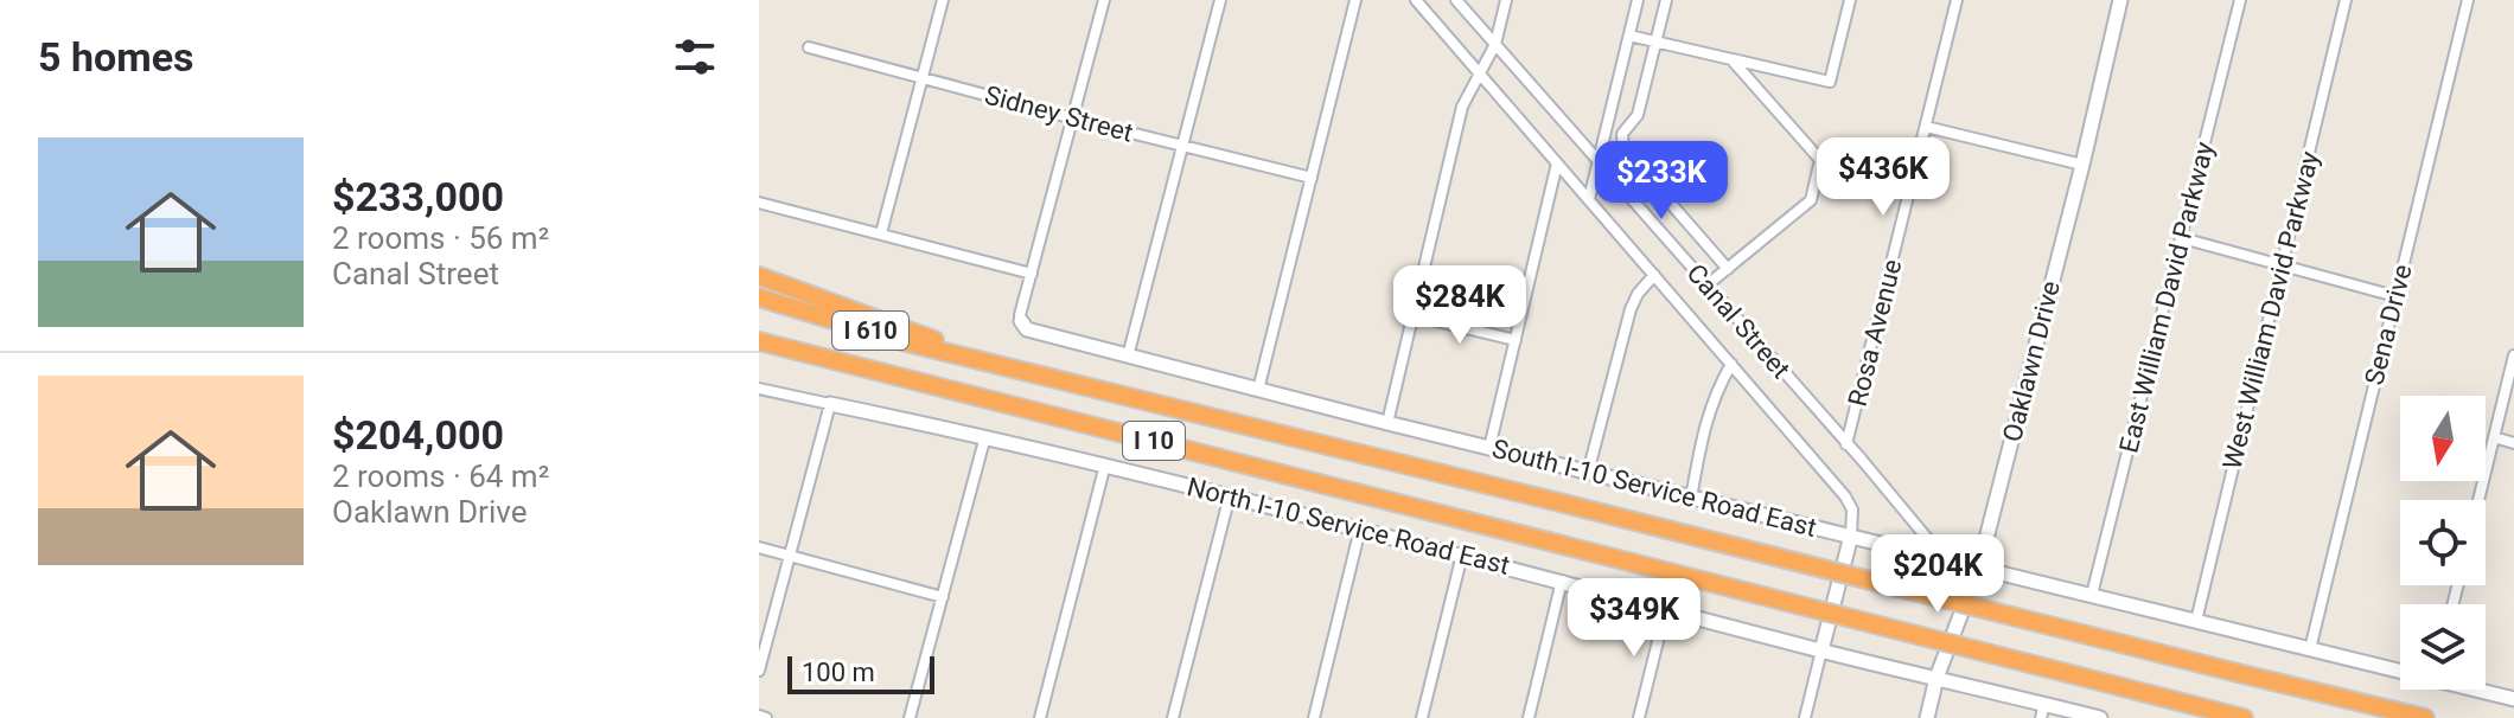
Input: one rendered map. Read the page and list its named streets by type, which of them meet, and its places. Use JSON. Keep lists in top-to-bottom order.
{
  "streets": {
    "highway": ["I 610", "I 10"],
    "street": [
      "Sidney Street",
      "East William David Parkway",
      "West William David Parkway",
      "Canal Street",
      "Sena Drive",
      "Rosa Avenue",
      "Oaklawn Drive",
      "South I-10 Service Road East",
      "North I-10 Service Road East"
    ]
  },
  "crossings": [
    ["East William David Parkway", "South I-10 Service Road East"],
    ["West William David Parkway", "South I-10 Service Road East"],
    ["Canal Street", "Rosa Avenue"],
    ["Canal Street", "South I-10 Service Road East"],
    ["Sena Drive", "South I-10 Service Road East"],
    ["I 610", "I 10"],
    ["Oaklawn Drive", "South I-10 Service Road East"],
    ["Oaklawn Drive", "North I-10 Service Road East"]
  ],
  "scale_bar": "100 m",
  "north": "bottom",
  "page": {
    "heading": "5 homes",
    "list": [
      {
        "name": "$233,000",
        "note": "2 rooms · 56 m² · Canal Street"
      },
      {
        "name": "$204,000",
        "note": "2 rooms · 64 m² · Oaklawn Drive"
      }
    ],
    "price": [
      "$436K",
      "$233K",
      "$284K",
      "$204K",
      "$349K"
    ],
    "scale": "100 m"
  }
}
